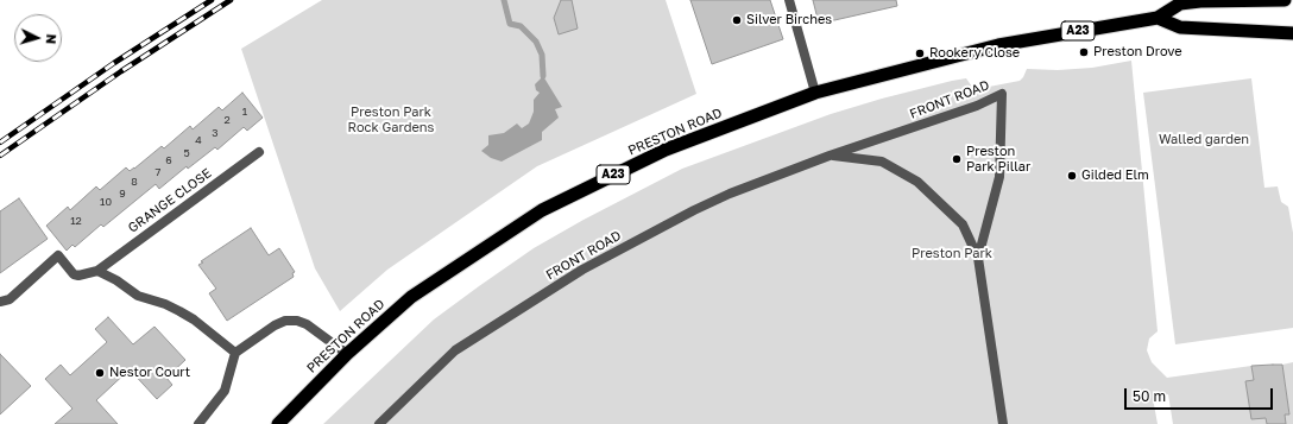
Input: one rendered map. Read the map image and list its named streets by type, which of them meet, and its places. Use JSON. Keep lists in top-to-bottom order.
{
  "streets": {
    "highway": ["A23", "PRESTON ROAD"],
    "street": ["FRONT ROAD", "GRANGE CLOSE"]
  },
  "parks": ["Preston Park Rock Gardens", "Walled garden", "Preston Park"],
  "places": [
    "Silver Birches",
    "Preston Drove",
    "Rookery Close",
    "Preston Park Pillar",
    "Gilded Elm",
    "Nestor Court"
  ],
  "house_numbers": [
    "1",
    "2",
    "3",
    "4",
    "5",
    "6",
    "7",
    "8",
    "9",
    "10",
    "12"
  ],
  "scale_bar": "50 m",
  "north": "right"
}
